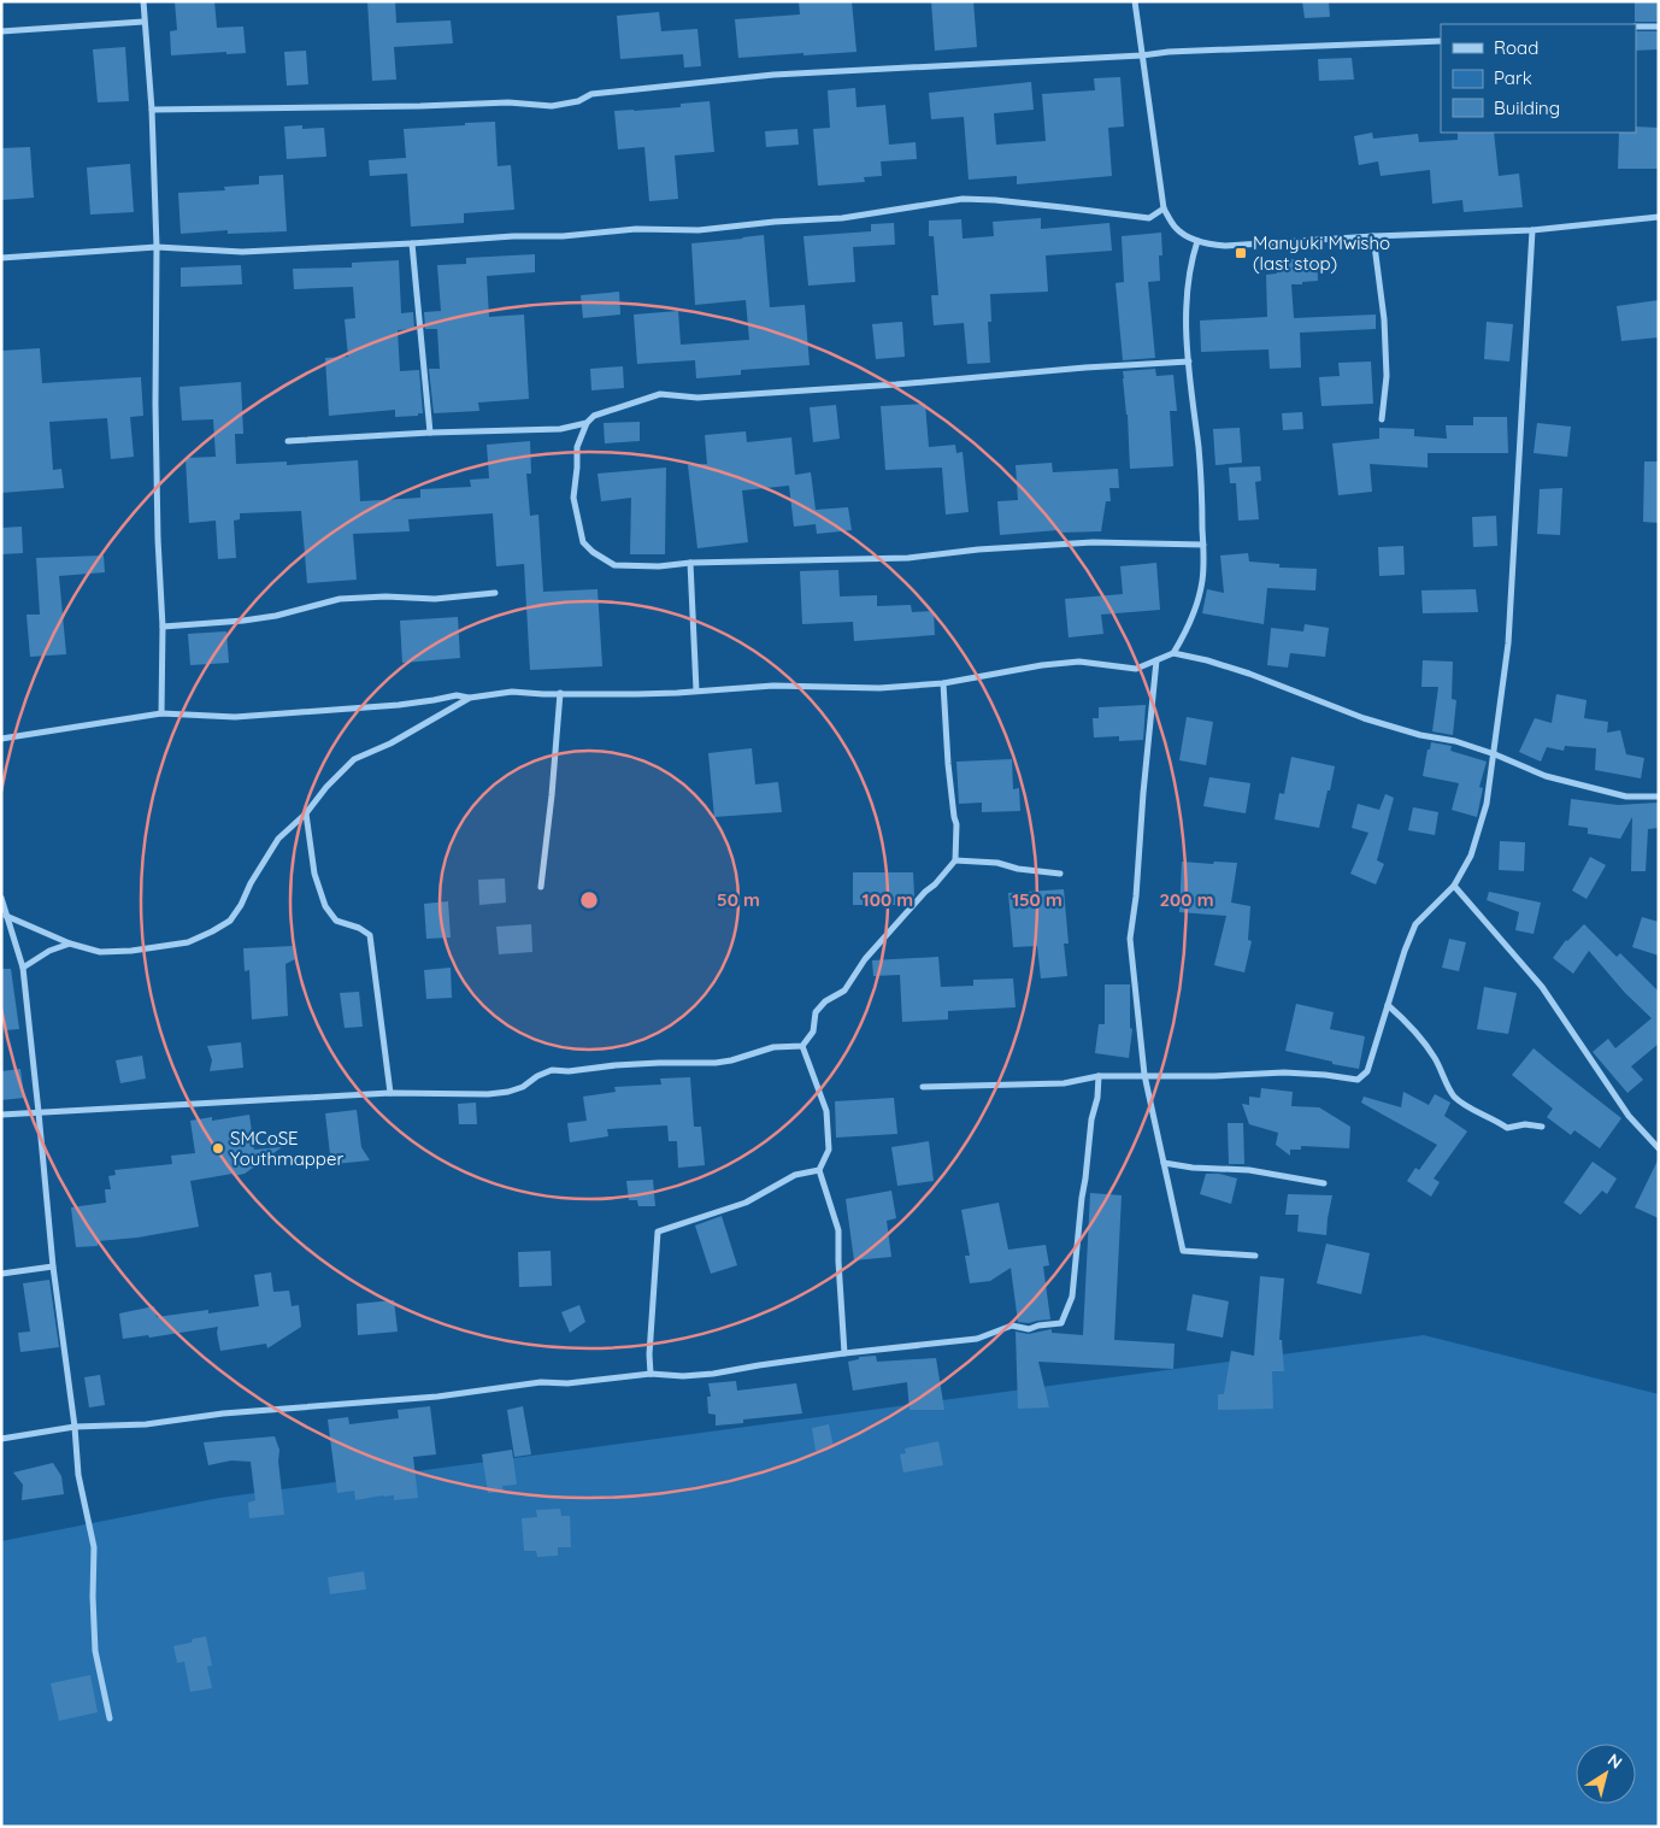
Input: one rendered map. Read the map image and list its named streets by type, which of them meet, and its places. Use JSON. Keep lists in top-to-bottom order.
{
  "places": {
    "transit": ["Manyuki Mwisho (last stop)"],
    "other": ["SMCoSE Youthmapper"]
  },
  "legend": ["Road", "Park", "Building"],
  "north": "top right",
  "rings": [
    "50 m",
    "100 m",
    "150 m",
    "200 m"
  ]
}
